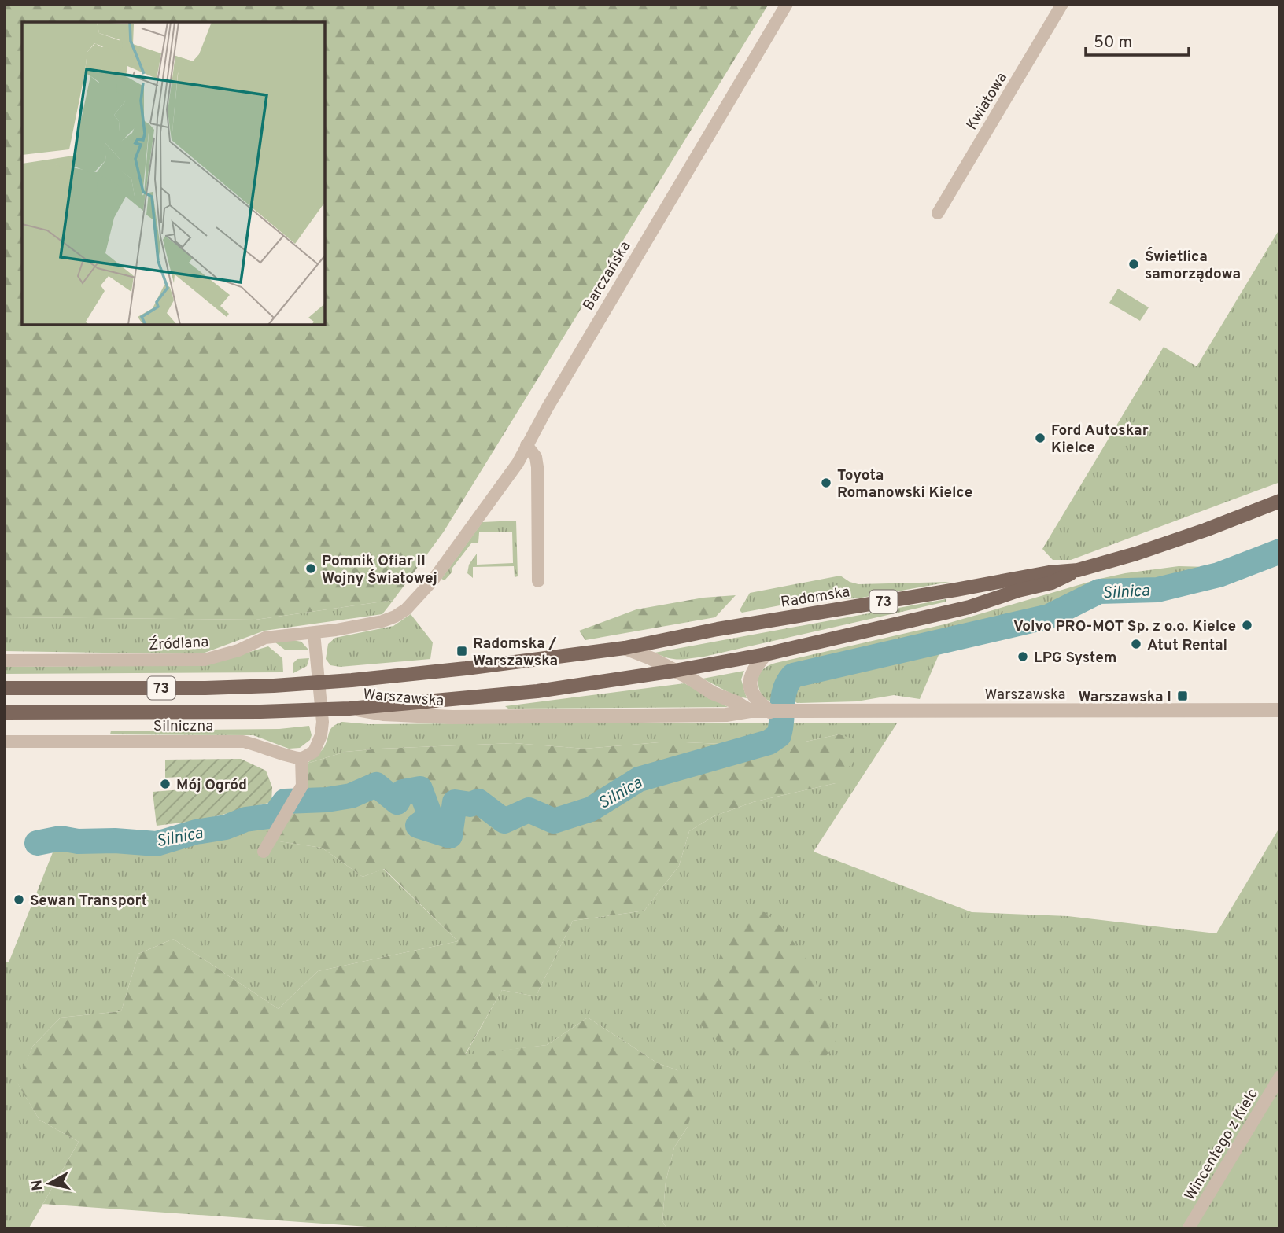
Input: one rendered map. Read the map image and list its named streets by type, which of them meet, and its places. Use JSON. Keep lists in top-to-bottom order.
{
  "streets": {
    "main road": ["Radomska", "73", "Warszawska"],
    "street": [
      "Kwiatowa",
      "Barczańska",
      "Źródlana",
      "Silniczna",
      "Wincentego z Kielc"
    ]
  },
  "crossings": [
    ["Barczańska", "Źródlana"],
    ["Radomska", "Warszawska"],
    ["73", "Warszawska"]
  ],
  "water": ["Silnica"],
  "places": {
    "other": [
      "Świetlica samorządowa",
      "Ford Autoskar Kielce",
      "Toyota Romanowski Kielce",
      "Pomnik Ofiar II Wojny Światowej",
      "Volvo PRO-MOT Sp. z o.o. Kielce",
      "Atut Rental",
      "LPG System",
      "Mój Ogród",
      "Sewan Transport"
    ],
    "transit": ["Radomska / Warszawska", "Warszawska I"]
  },
  "scale_bar": "50 m",
  "north": "left"
}
